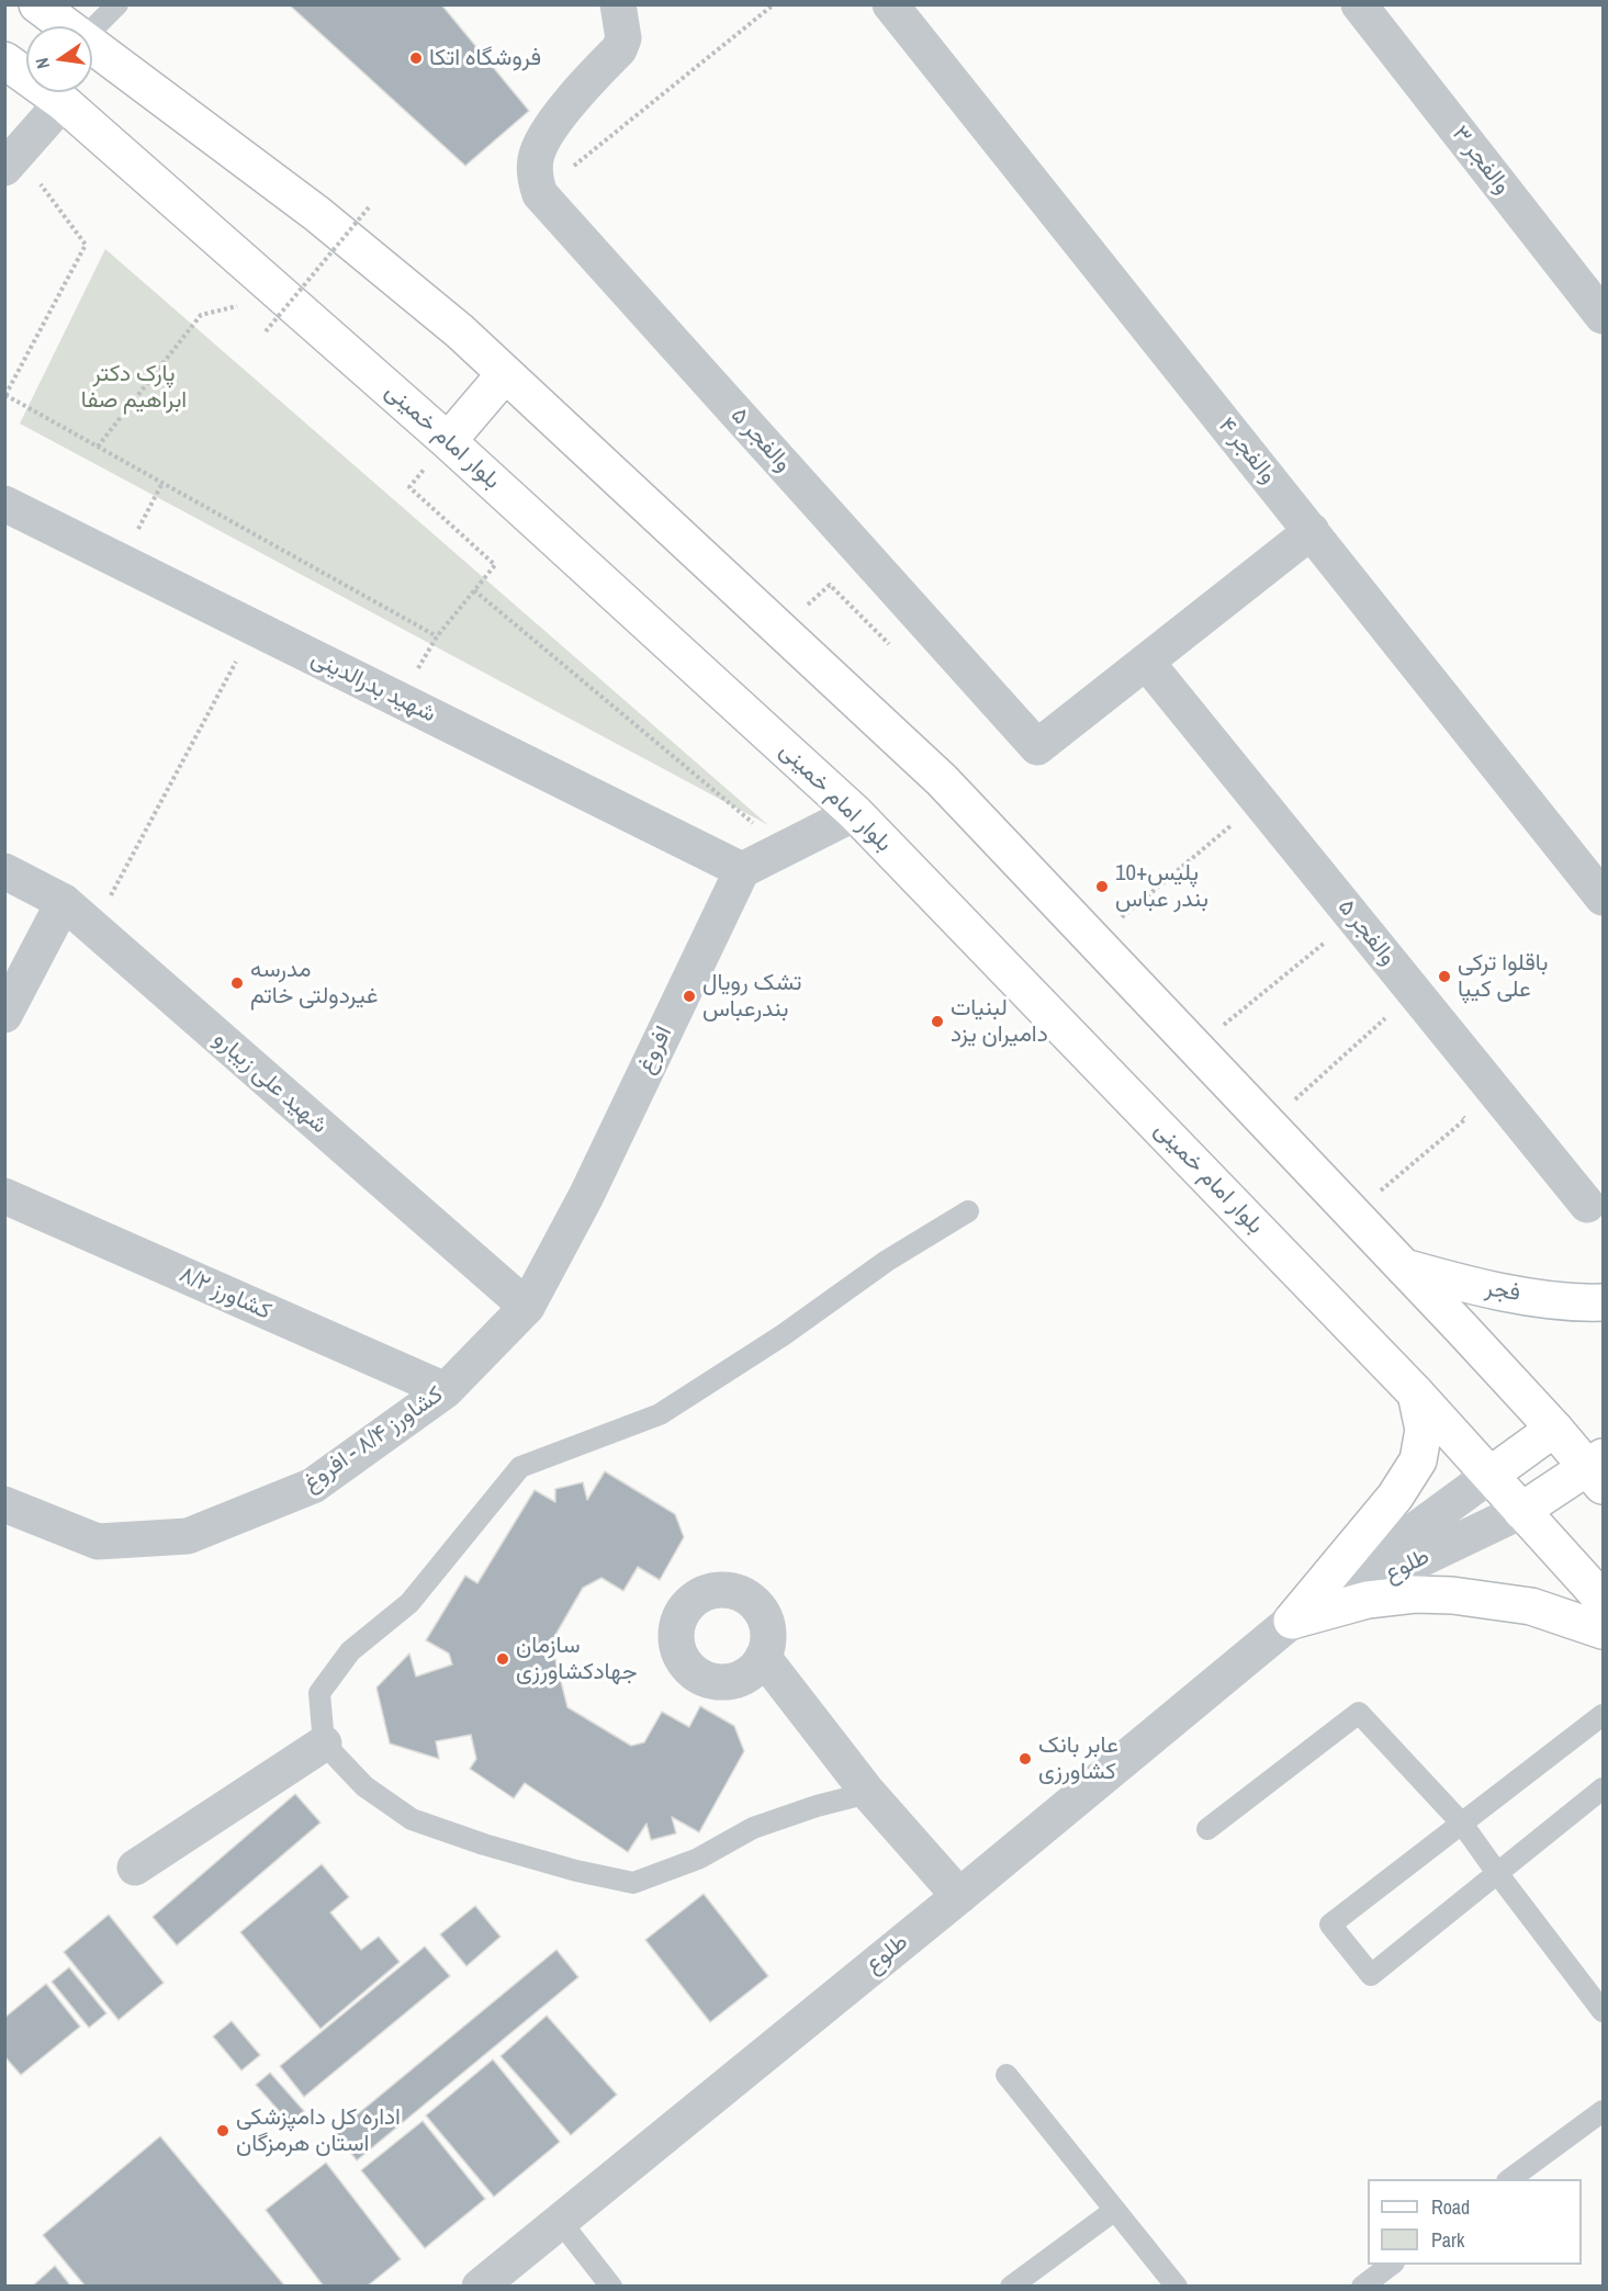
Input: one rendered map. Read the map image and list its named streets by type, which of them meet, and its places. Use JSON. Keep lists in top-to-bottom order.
{
  "streets": {
    "main road": ["بلوار امام خمینی", "فجر"],
    "street": [
      "والفجر ۳",
      "والفجر ۵",
      "والفجر ۴",
      "شهید بدرالدینی",
      "افروغ",
      "شهید علی زیبارو",
      "کشاورز ۸/۲",
      "کشاورز ۸/۴ - افروغ",
      "طلوع"
    ]
  },
  "crossings": [
    ["بلوار امام خمینی", "طلوع"],
    ["والفجر ۵", "والفجر ۴"],
    ["شهید بدرالدینی", "افروغ"],
    ["افروغ", "شهید علی زیبارو"],
    ["افروغ", "کشاورز ۸/۴ - افروغ"],
    ["شهید علی زیبارو", "کشاورز ۸/۴ - افروغ"],
    ["کشاورز ۸/۲", "کشاورز ۸/۴ - افروغ"]
  ],
  "parks": ["پارک دکتر ابراهیم صفا"],
  "places": [
    "فروشگاه اتکا",
    "پليس+10 بندر عباس",
    "باقلوا ترکی علی کیپا",
    "مدرسه غیردولتی خاتم",
    "تشک رویال بندرعباس",
    "لبنیات دامیران یزد",
    "سازمان جهادکشاورزی",
    "عابر بانک کشاورزی",
    "اداره کل دامپزشکی استان هرمزگان"
  ],
  "legend": ["Road", "Park"],
  "north": "left"
}
